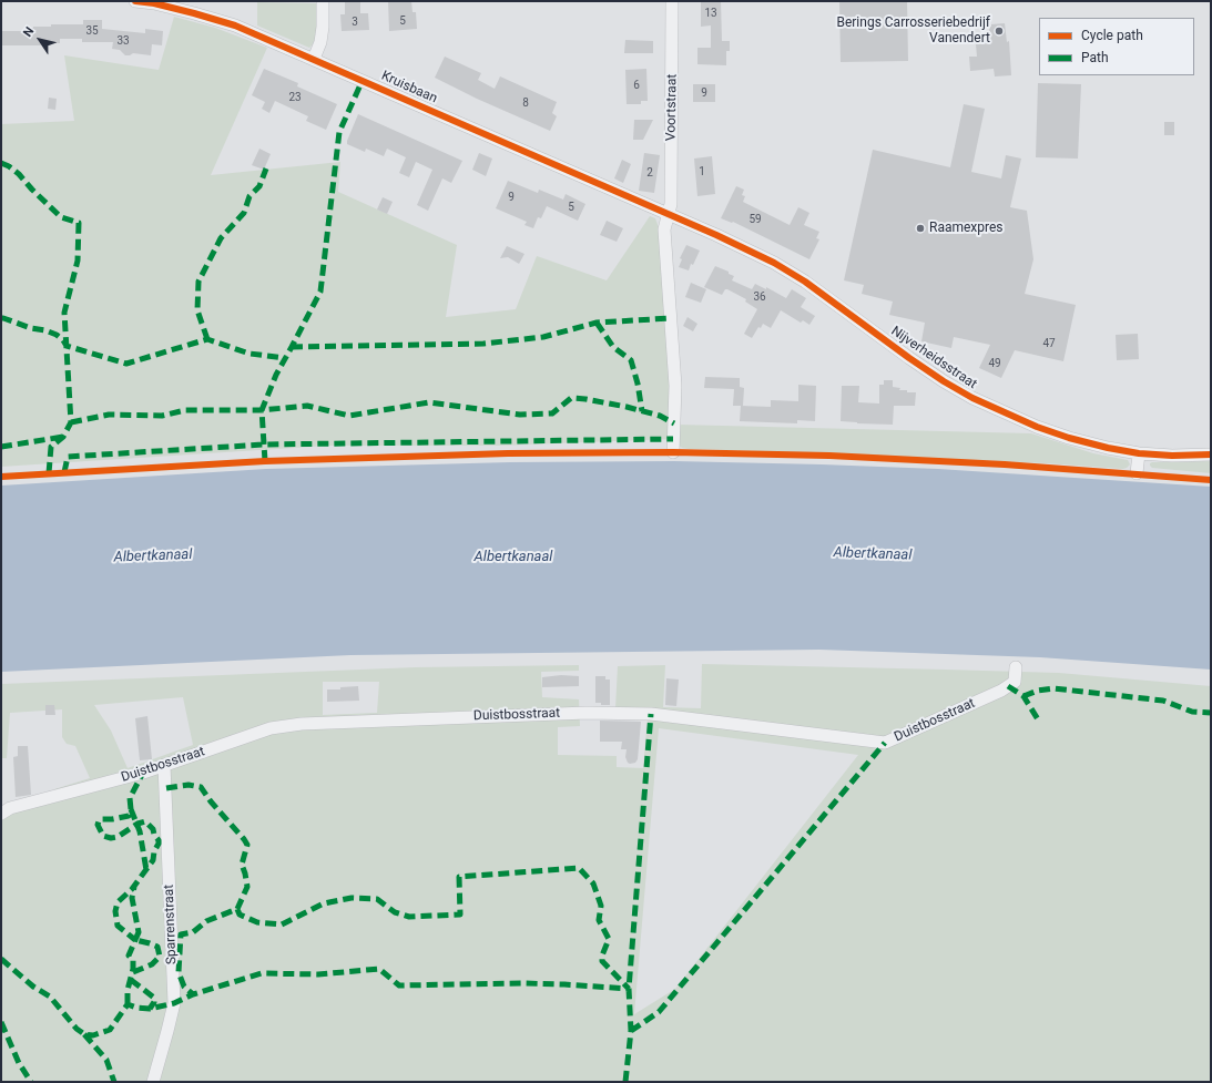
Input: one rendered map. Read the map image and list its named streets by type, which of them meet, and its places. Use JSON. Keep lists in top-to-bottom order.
{
  "streets": {
    "street": [
      "Kruisbaan",
      "Voortstraat",
      "Nijverheidsstraat",
      "Duistbosstraat",
      "Sparrenstraat"
    ]
  },
  "crossings": [
    ["Kruisbaan", "Voortstraat"],
    ["Kruisbaan", "Nijverheidsstraat"],
    ["Voortstraat", "Nijverheidsstraat"],
    ["Duistbosstraat", "Sparrenstraat"]
  ],
  "water": ["Albertkanaal"],
  "places": ["Berings Carrosseriebedrijf Vanendert", "Raamexpres"],
  "house_numbers": [
    "13",
    "5",
    "3",
    "35",
    "33",
    "6",
    "9",
    "23",
    "8",
    "1",
    "2",
    "9",
    "5",
    "59",
    "36",
    "47",
    "49"
  ],
  "legend": ["Cycle path", "Path"],
  "north": "top left"
}
